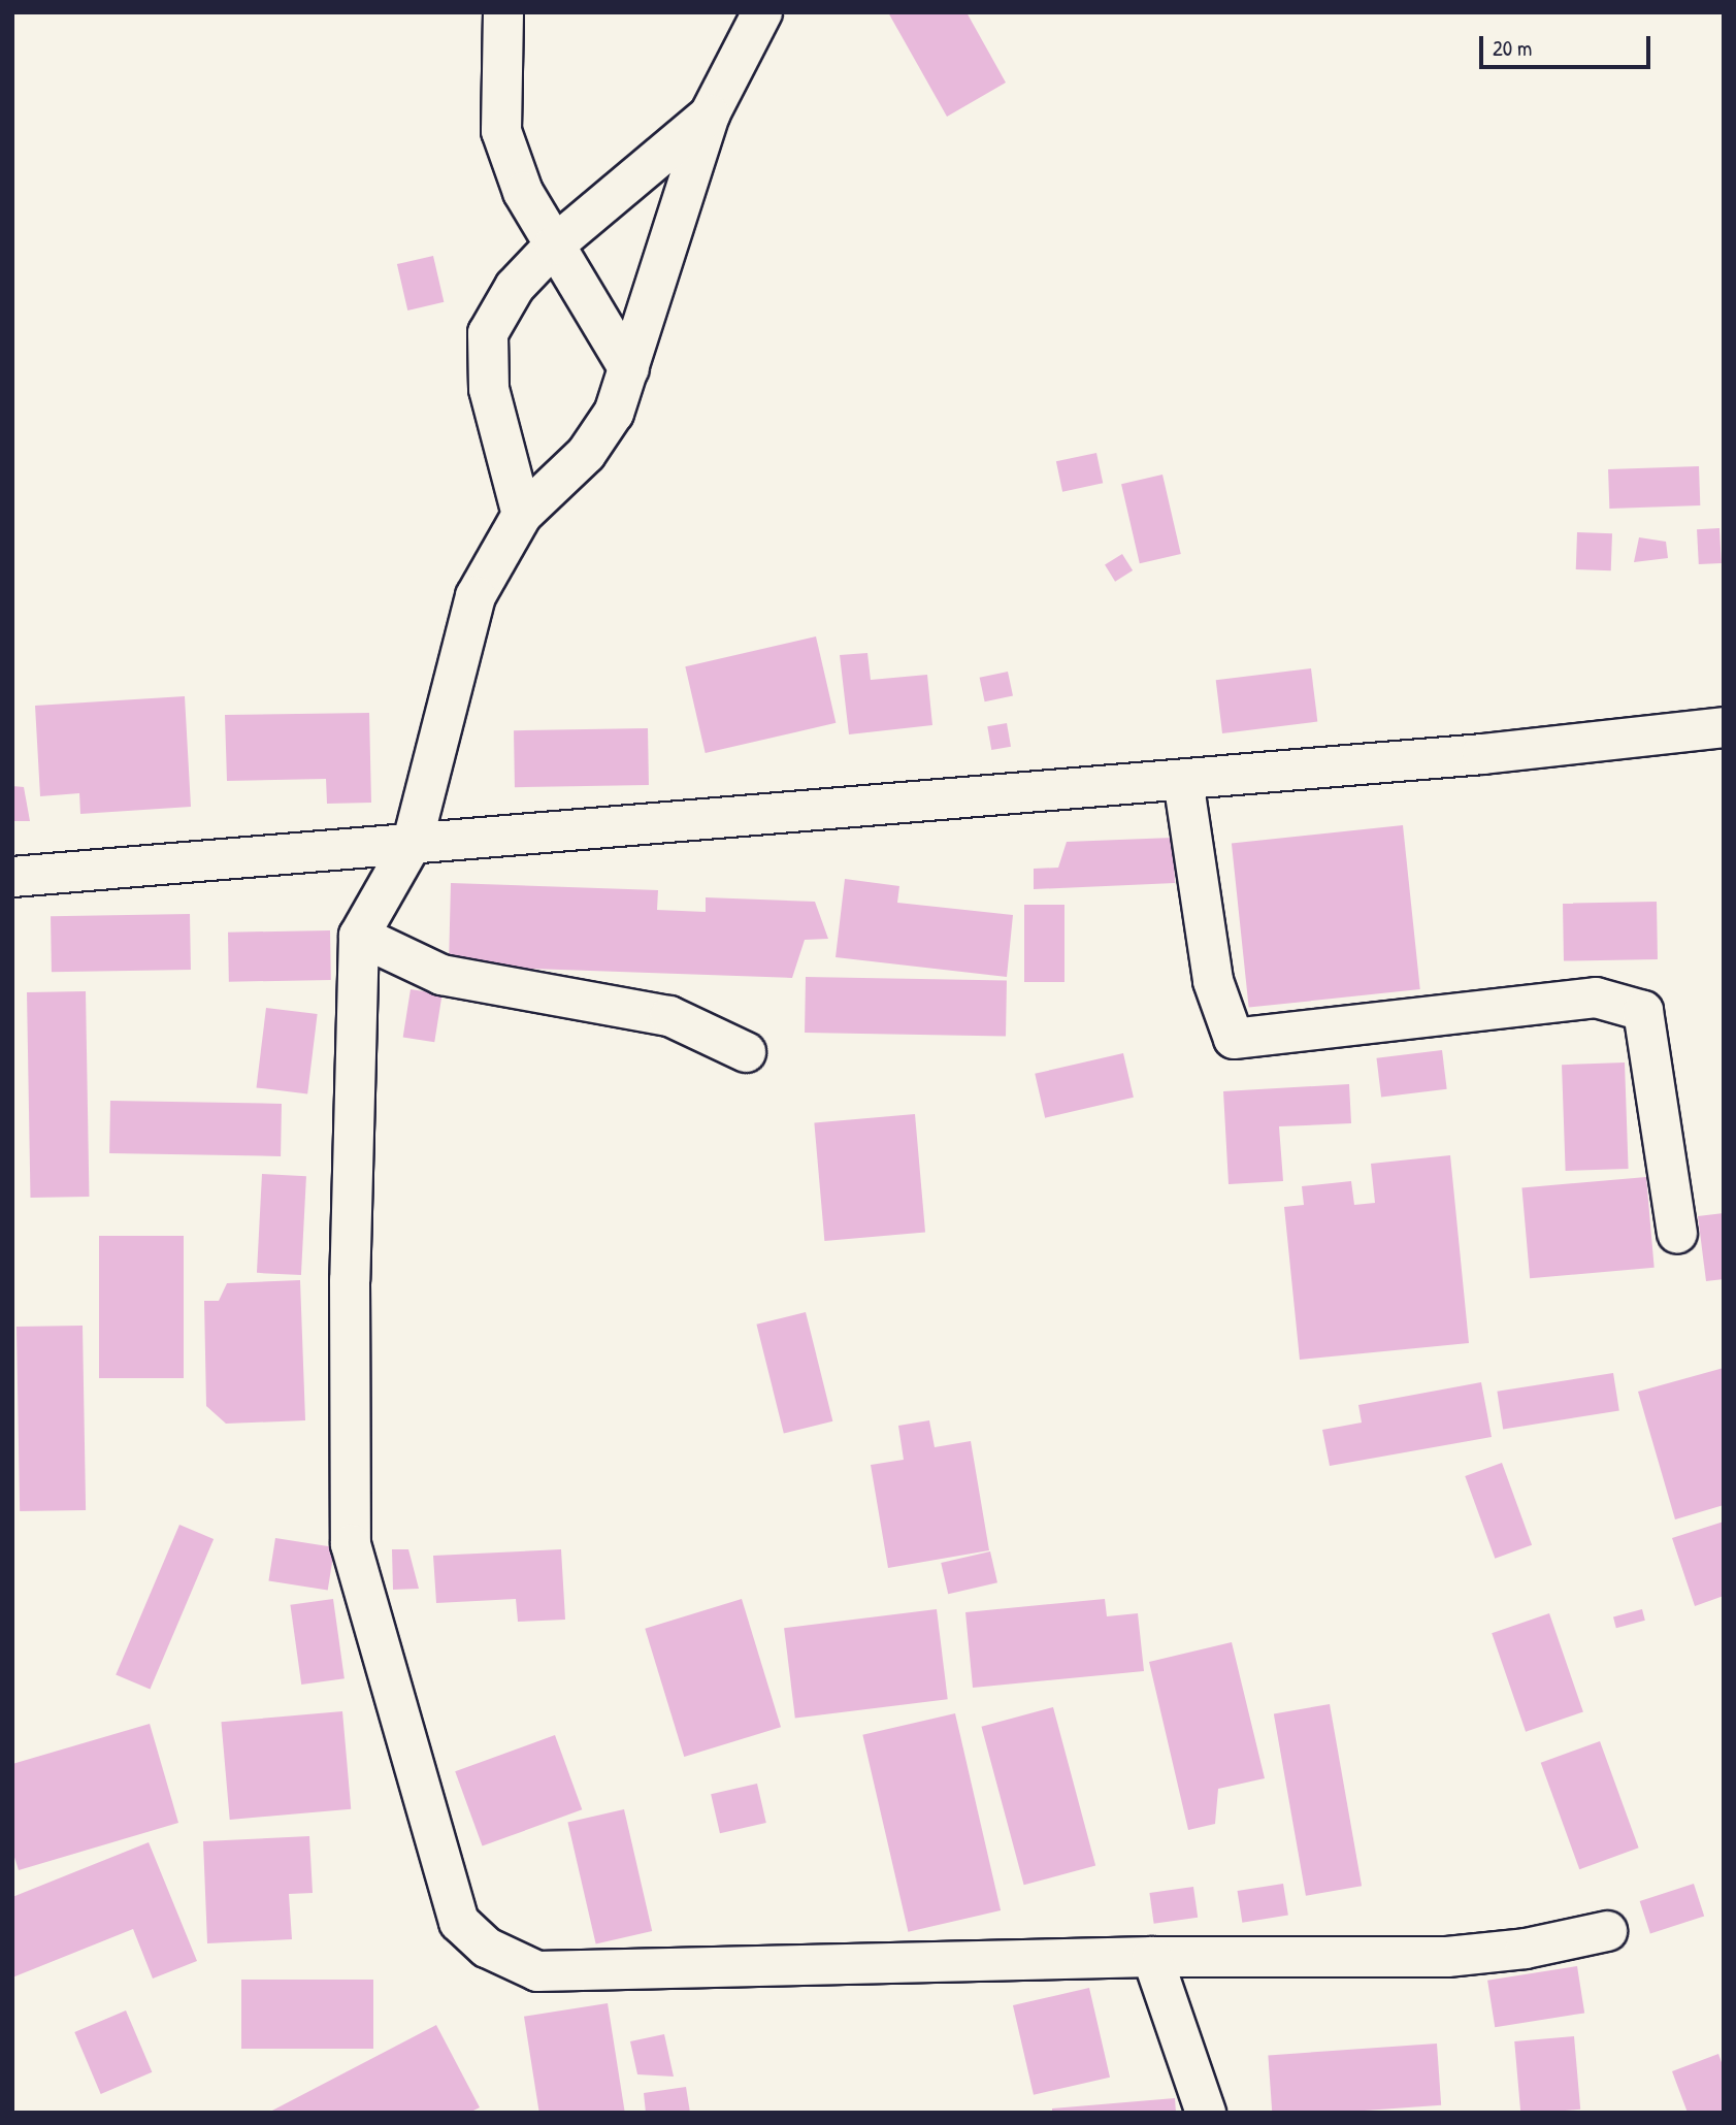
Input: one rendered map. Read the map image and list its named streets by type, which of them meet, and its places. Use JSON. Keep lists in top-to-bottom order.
{
  "scale_bar": "20 m"
}
